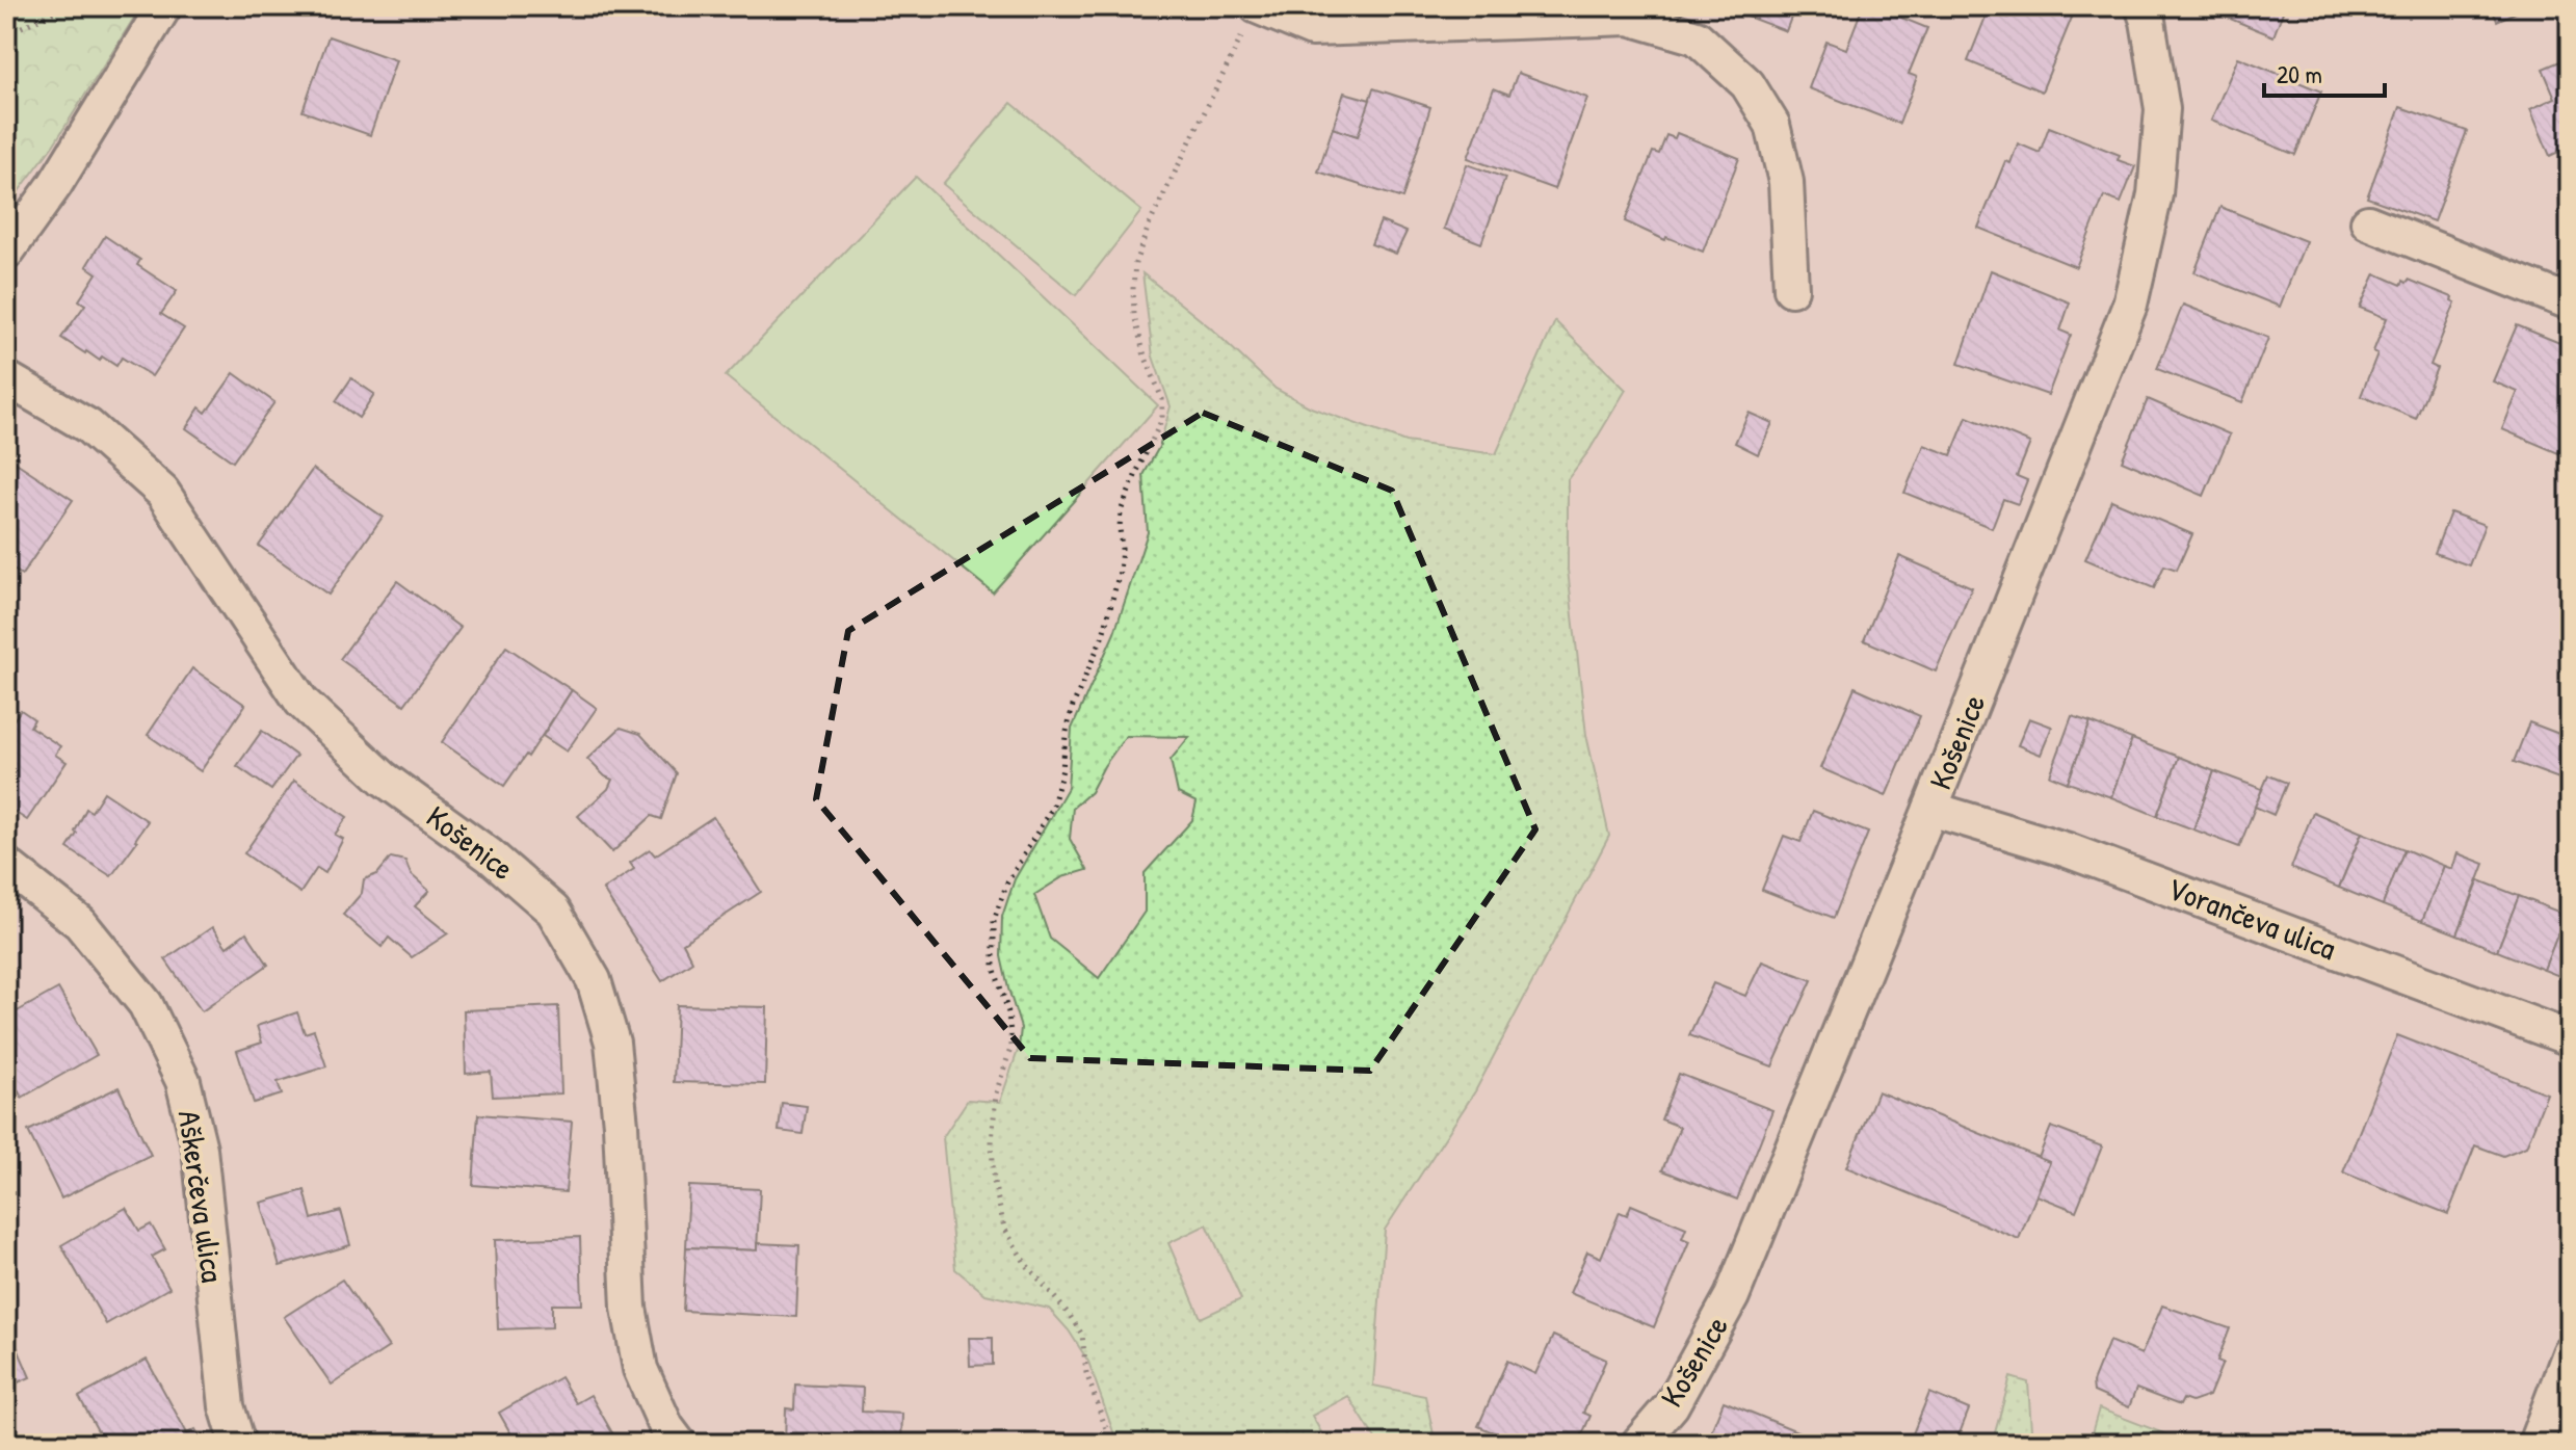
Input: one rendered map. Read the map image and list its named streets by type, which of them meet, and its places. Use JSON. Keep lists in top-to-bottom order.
{
  "streets": {
    "street": ["Košenice", "Vorančeva ulica", "Aškerčeva ulica"]
  },
  "crossings": [
    ["Košenice", "Vorančeva ulica"]
  ],
  "scale_bar": "20 m"
}
